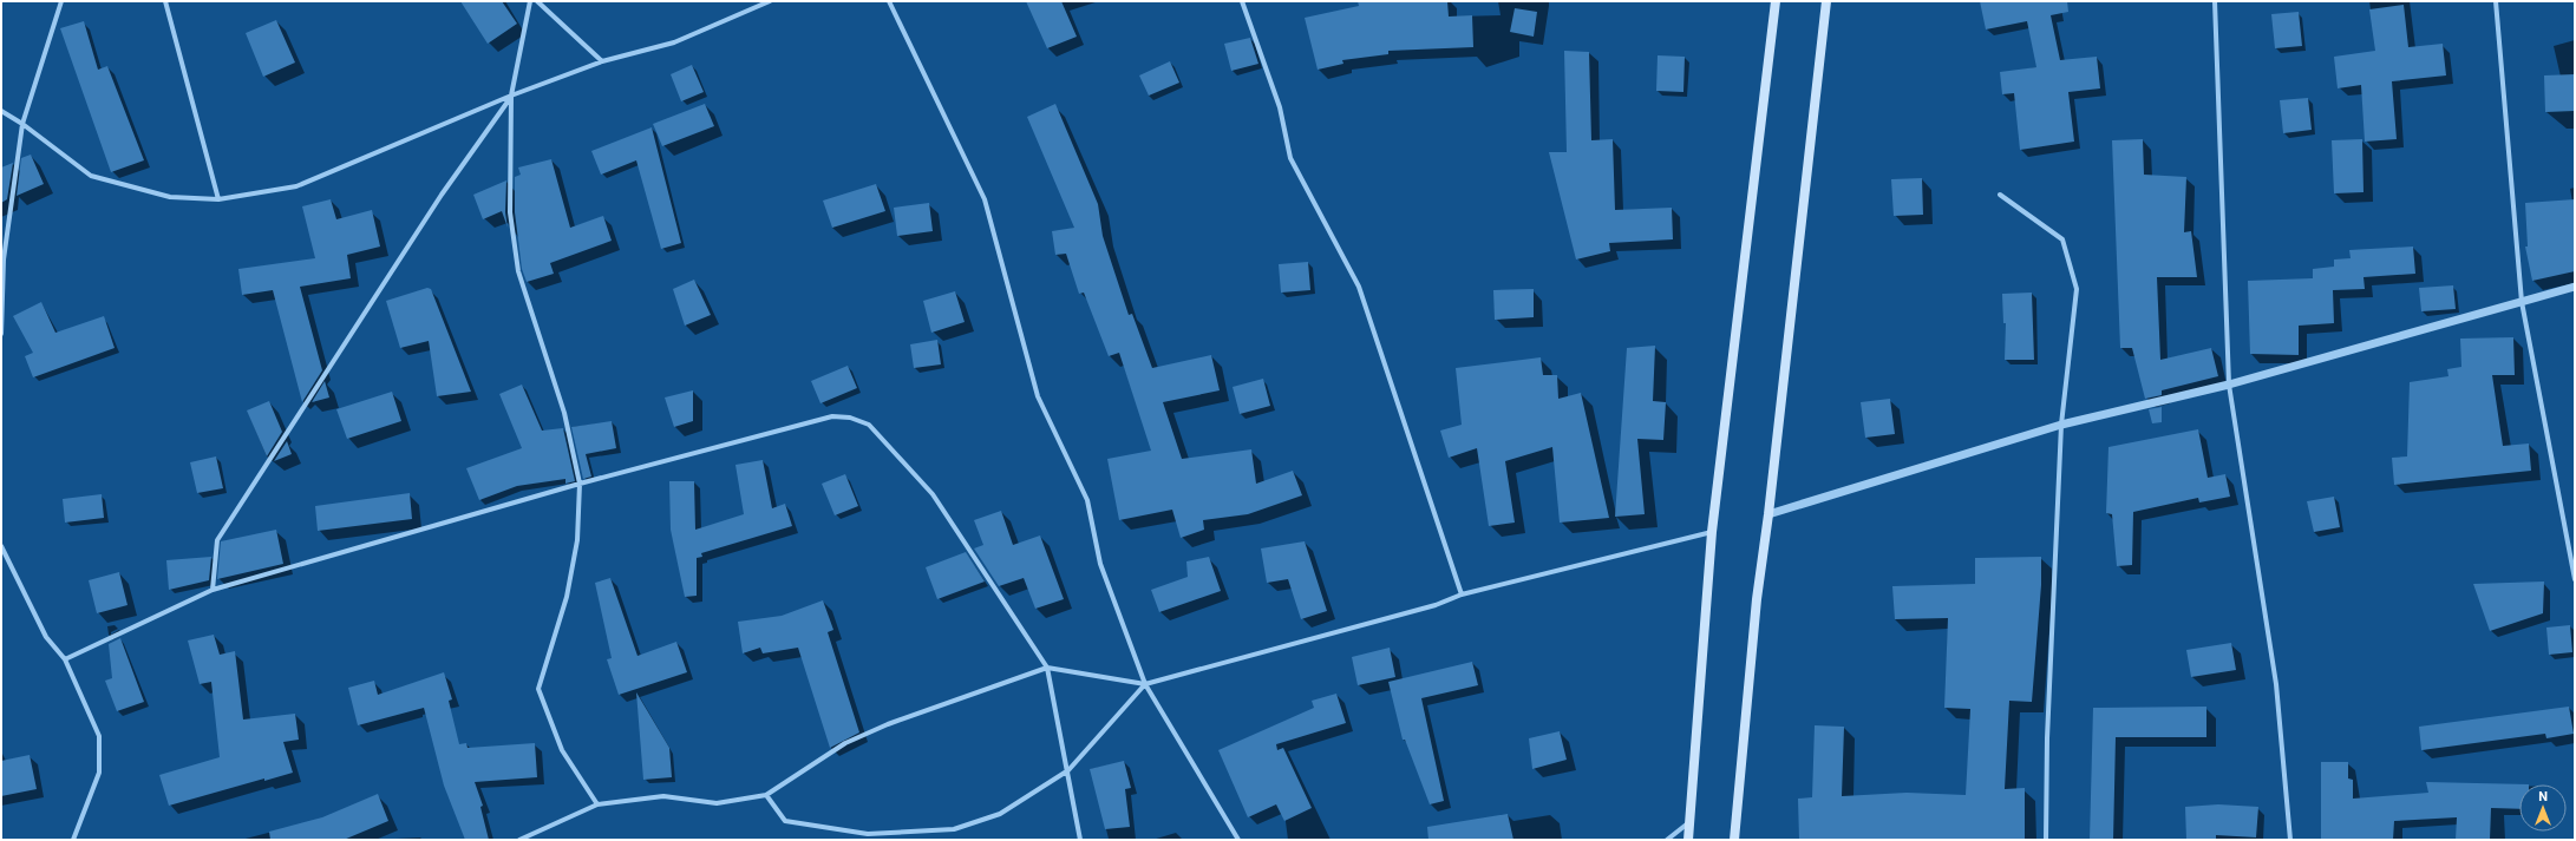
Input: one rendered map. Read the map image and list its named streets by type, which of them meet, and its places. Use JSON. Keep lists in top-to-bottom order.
{
  "north": "top"
}
